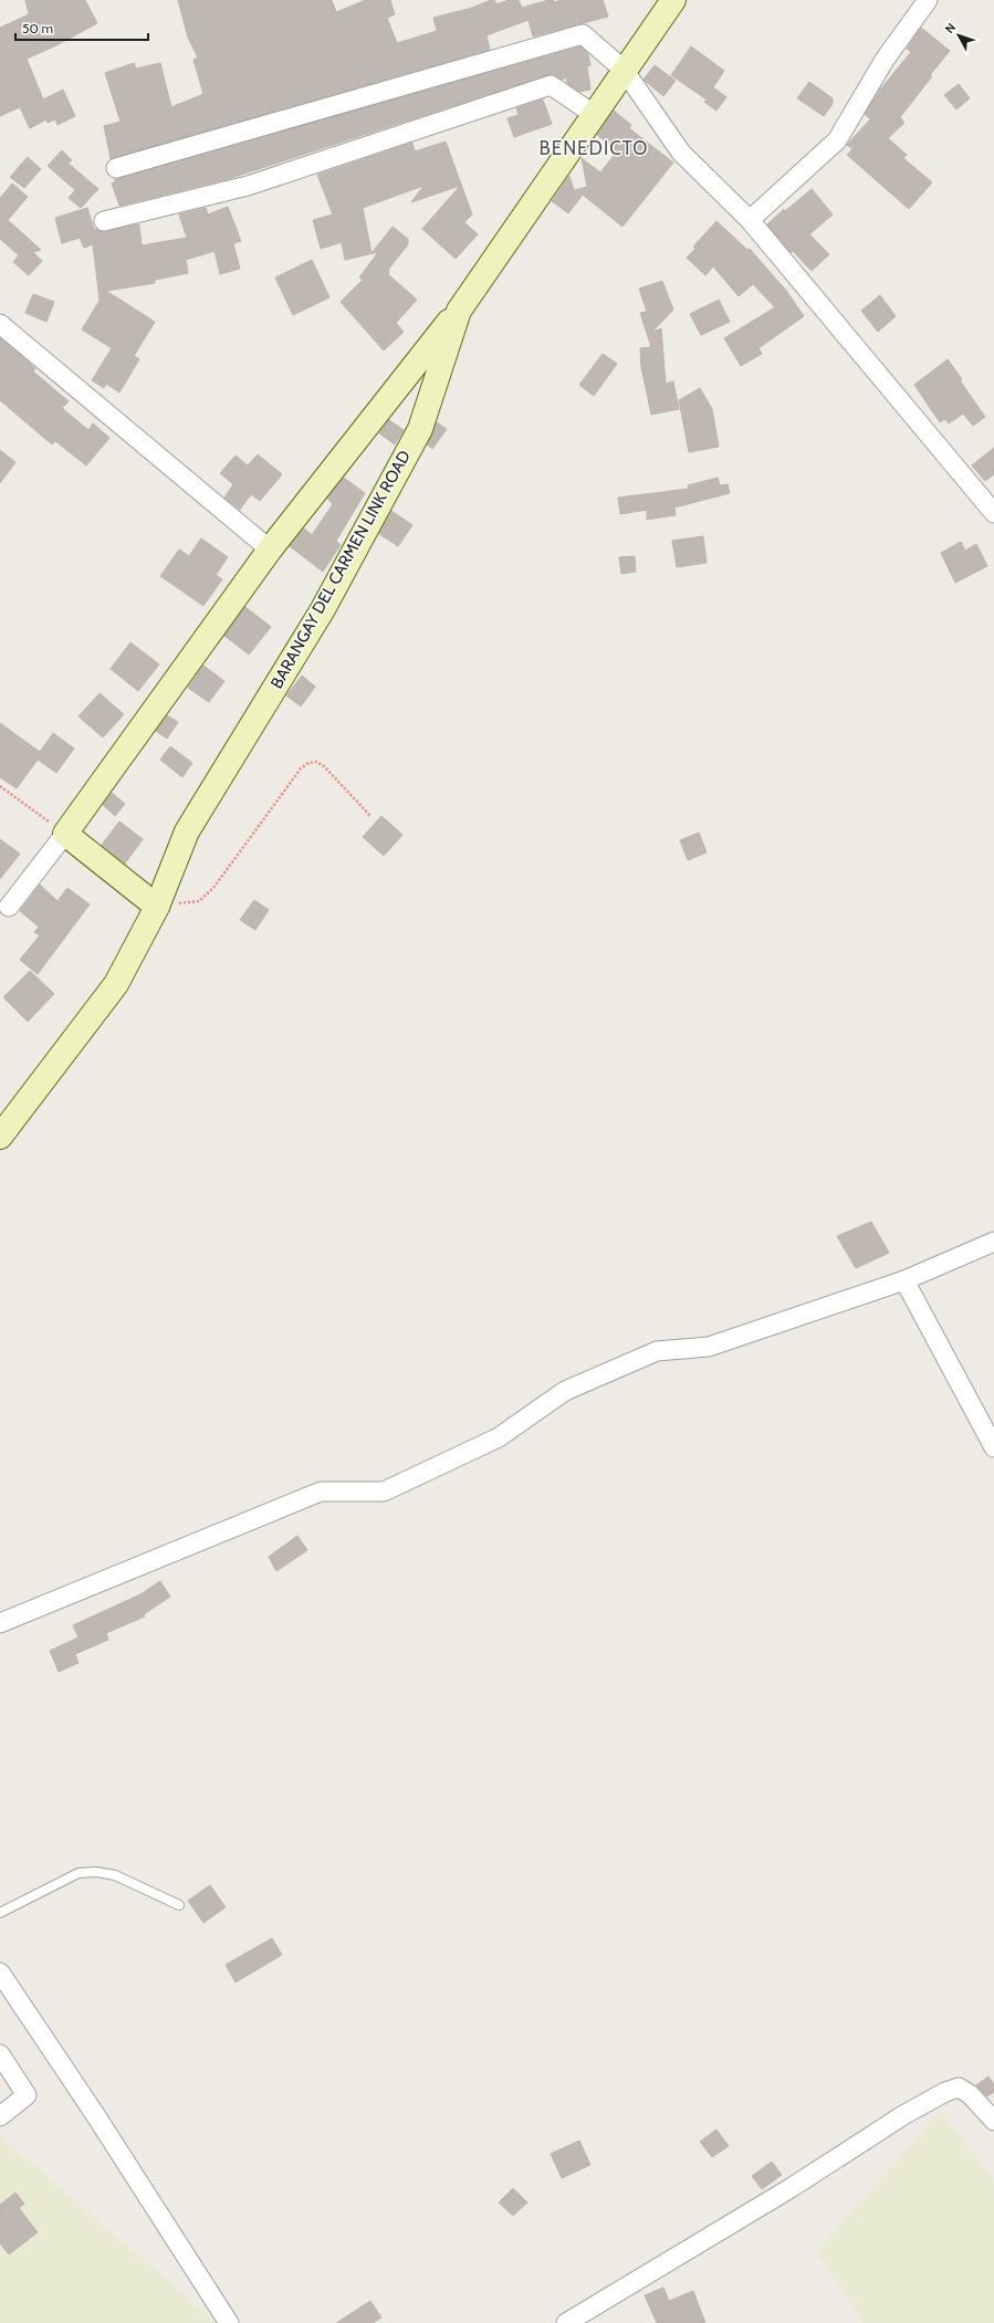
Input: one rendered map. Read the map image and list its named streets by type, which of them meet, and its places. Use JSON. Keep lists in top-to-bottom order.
{
  "streets": {
    "street": ["BARANGAY DEL CARMEN LINK ROAD"]
  },
  "districts": ["BENEDICTO"],
  "scale_bar": "50 m",
  "north": "top left"
}
